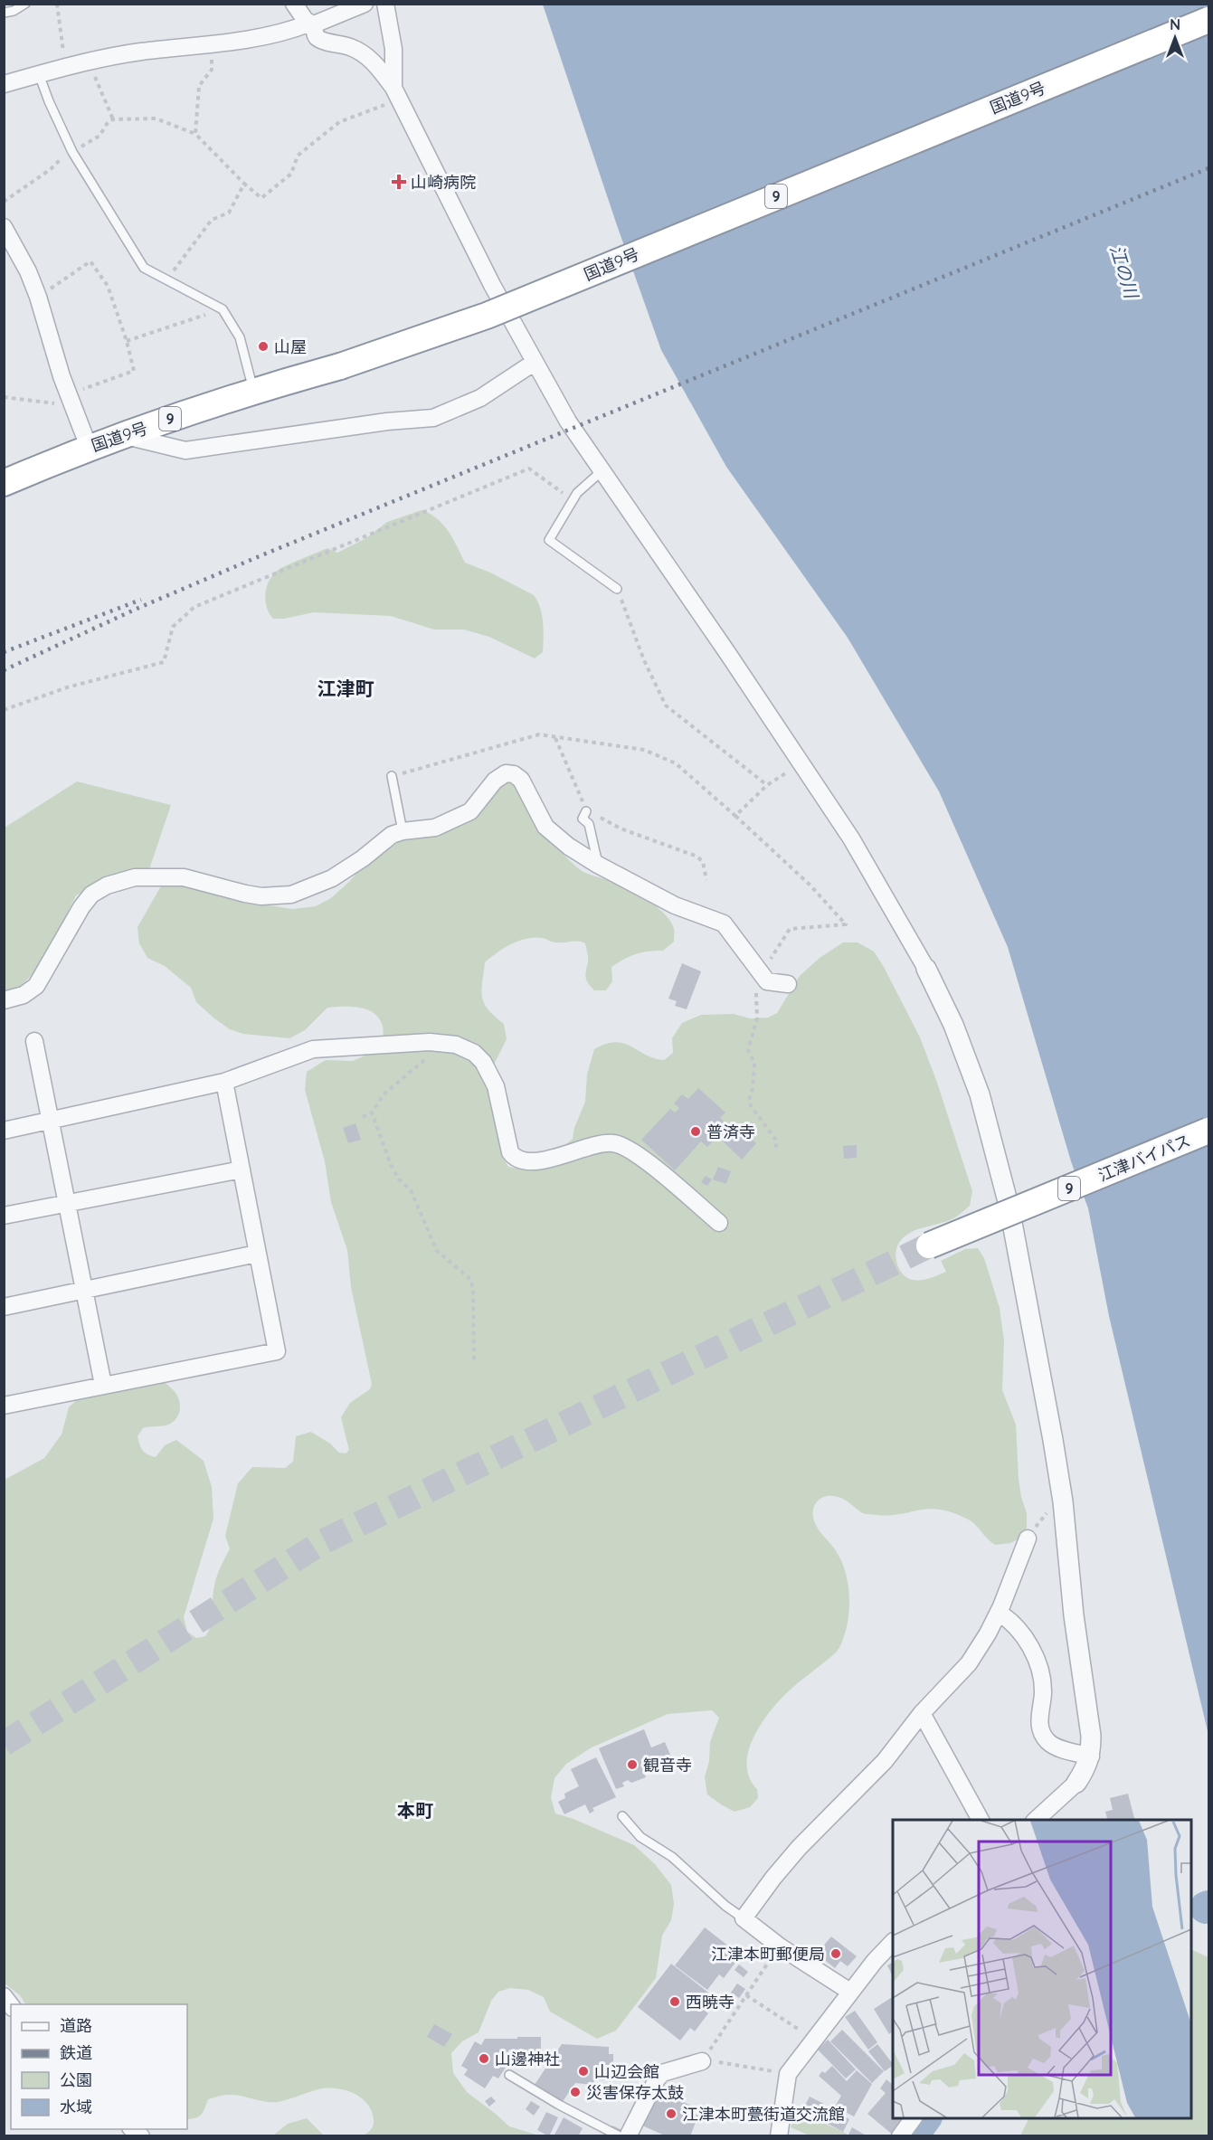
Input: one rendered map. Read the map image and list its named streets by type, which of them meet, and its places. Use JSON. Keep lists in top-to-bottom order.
{
  "streets": {
    "highway": ["国道9号", "9", "江津バイパス"]
  },
  "districts": ["江津町", "本町"],
  "water": ["江の川"],
  "places": {
    "health": ["山崎病院"],
    "other": [
      "山屋",
      "普済寺",
      "観音寺",
      "江津本町郵便局",
      "西暁寺",
      "山邊神社",
      "山辺会館",
      "災害保存太鼓",
      "江津本町甍街道交流館"
    ]
  },
  "legend": [
    "道路",
    "鉄道",
    "公園",
    "水域"
  ],
  "north": "top"
}
